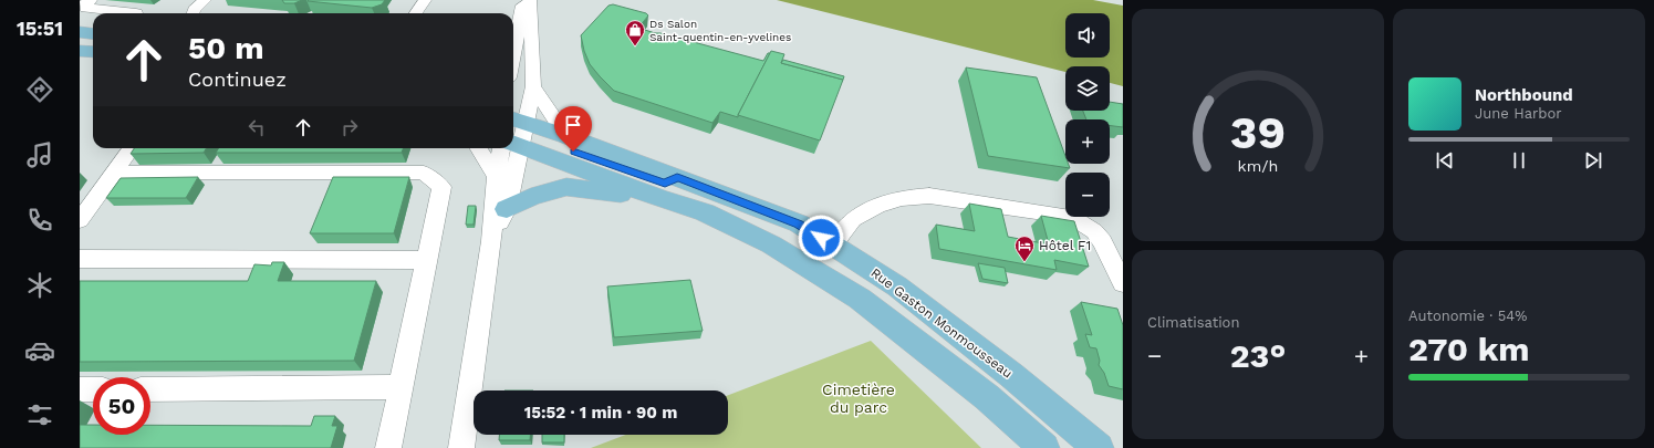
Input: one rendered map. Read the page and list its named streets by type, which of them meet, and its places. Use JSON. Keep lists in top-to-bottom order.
{
  "streets": {
    "main road": ["Rue Gaston Monmousseau"]
  },
  "parks": ["Cimetière du parc"],
  "places": {
    "shop": ["Ds Salon Saint-quentin-en-yvelines"],
    "hotel": ["Hôtel F1"]
  },
  "page": {
    "tabs": "15:51",
    "map_buttons": ["+", "−"],
    "turn": ["50 m", "Continuez"],
    "song": ["Northbound", "June Harbor"],
    "tile": [
      "Climatisation",
      ["Autonomie · 54%", "270 km"]
    ],
    "heat": ["−", "23°", "+"],
    "limit": "50",
    "trip": "15:52 · 1 min · 90 m",
    "gauge": ["39", "km/h"]
  }
}
